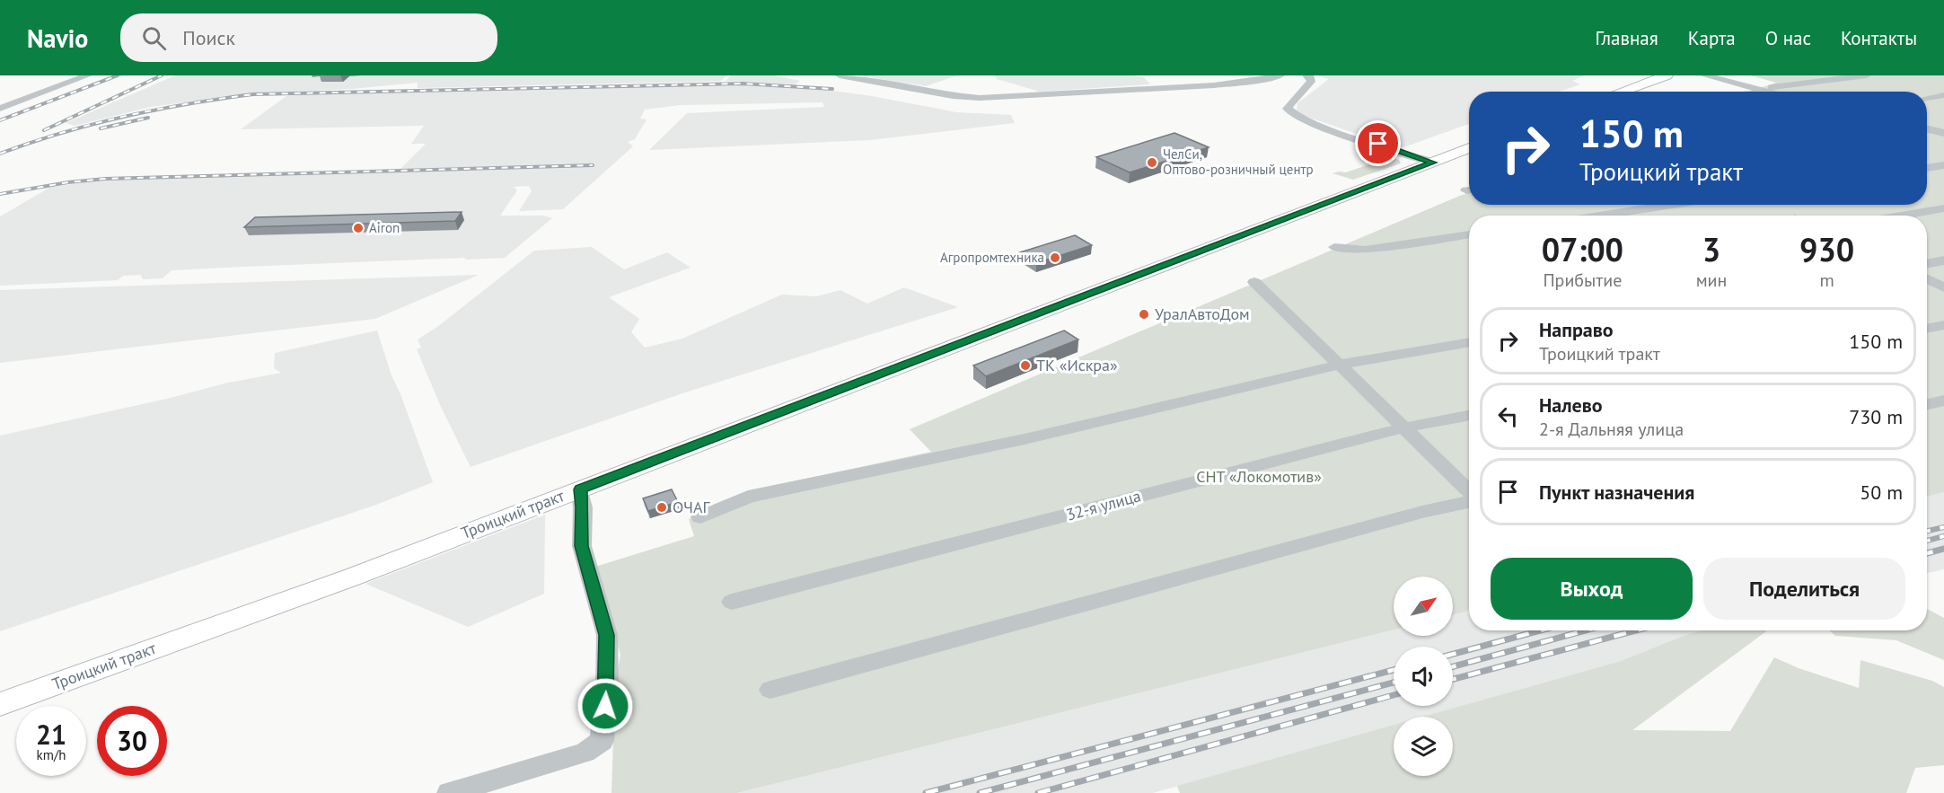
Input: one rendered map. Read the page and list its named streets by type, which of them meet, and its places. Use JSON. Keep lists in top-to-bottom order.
{
  "streets": {
    "main road": ["Троицкий тракт"],
    "street": ["32-я улица"]
  },
  "parks": ["СНТ «Локомотив»"],
  "places": [
    "ЧелСи, Оптово-розничный центр",
    "Airon",
    "Агропромтехника",
    "УралАвтоДом",
    "ТК «Искра»",
    "ОЧАГ"
  ],
  "north": "top right",
  "page": {
    "header": "Navio",
    "search": "Поиск",
    "nav": [
      "Главная",
      "Карта",
      "О нас",
      "Контакты"
    ],
    "turn": ["150 m", "Троицкий тракт"],
    "eta": [
      "07:00",
      "Прибытие",
      "3",
      "мин",
      "930",
      "m"
    ],
    "list": [
      {
        "name": "Направо",
        "note": "Троицкий тракт",
        "value": "150 m"
      },
      {
        "name": "Налево",
        "note": "2-я Дальняя улица",
        "value": "730 m"
      },
      {
        "name": "Пункт назначения",
        "value": "50 m"
      }
    ],
    "buttons": ["Выход", "Поделиться"],
    "speed": "21 km/h",
    "limit": "30"
  }
}
